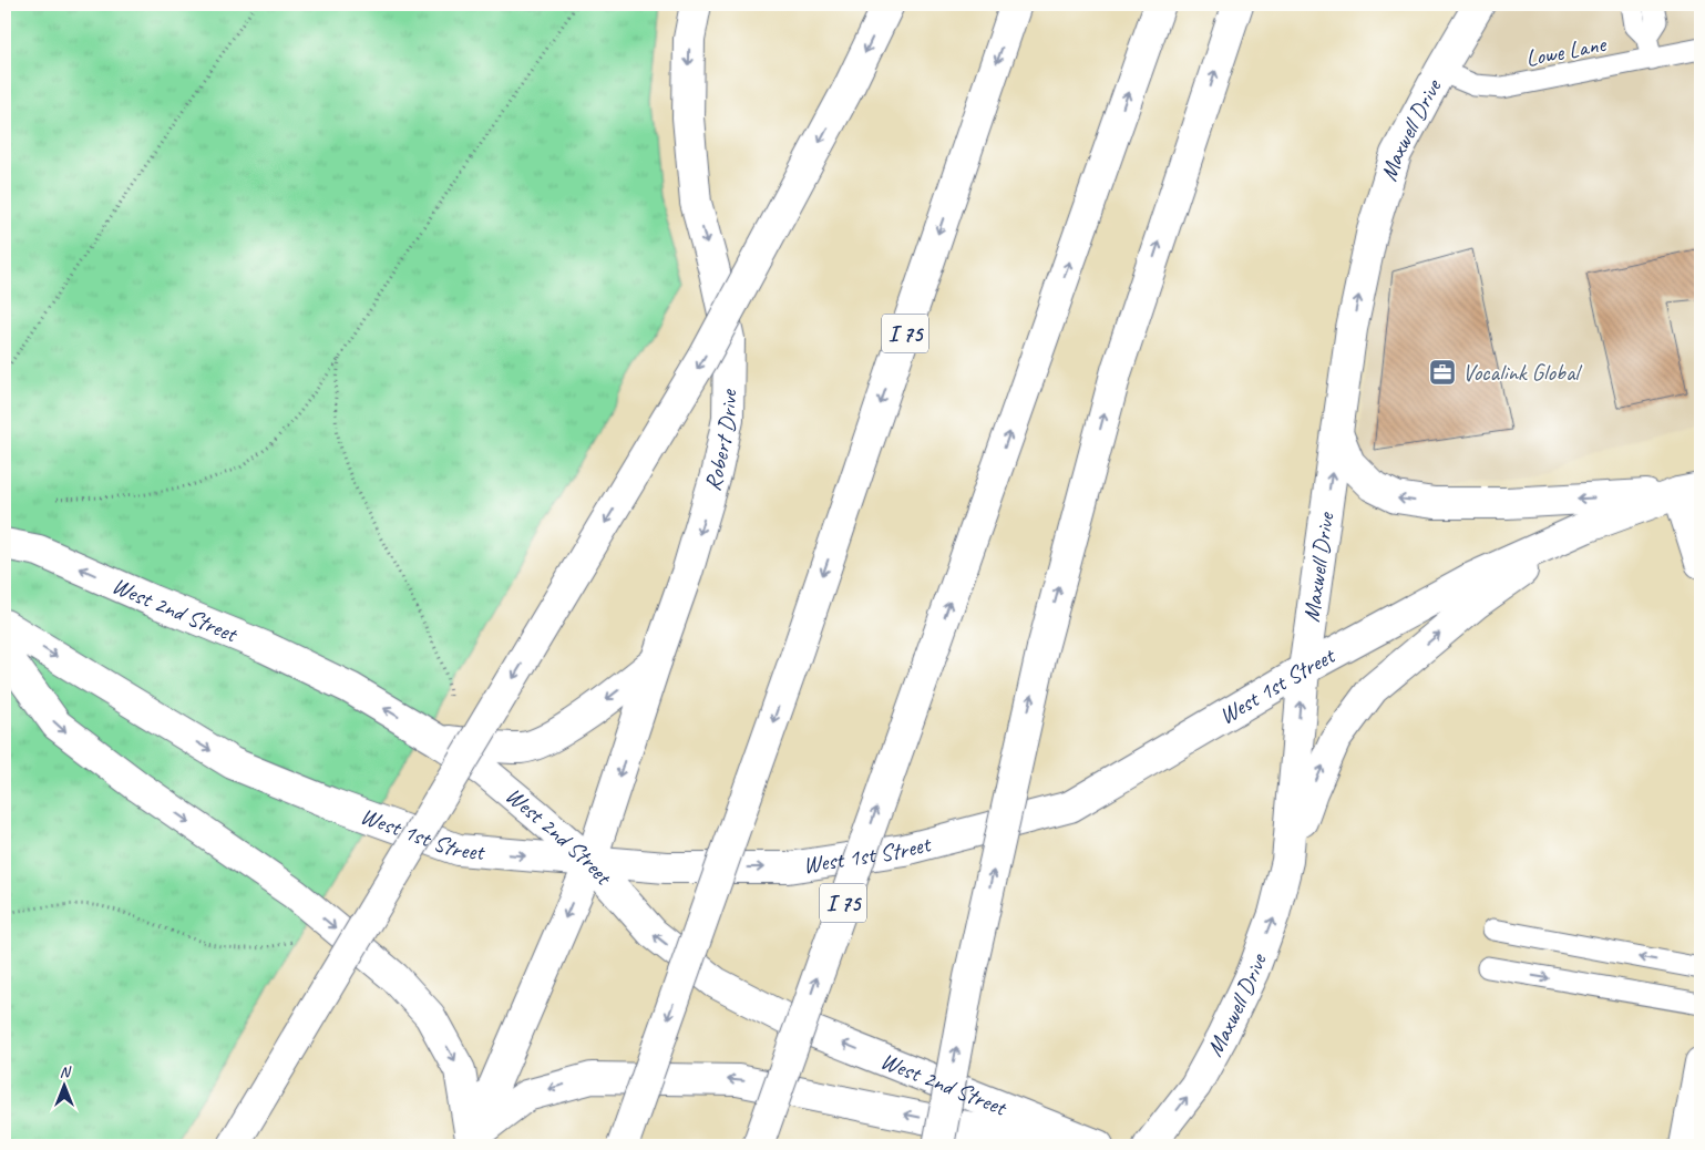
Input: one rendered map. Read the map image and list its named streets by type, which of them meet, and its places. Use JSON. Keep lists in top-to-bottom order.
{
  "streets": {
    "main road": [
      "Maxwell Drive",
      "I 75",
      "Robert Drive",
      "West 2nd Street",
      "West 1st Street"
    ],
    "lane": ["Lowe Lane"]
  },
  "crossings": [
    ["Lowe Lane", "Maxwell Drive"],
    ["Maxwell Drive", "West 1st Street"],
    ["Robert Drive", "West 2nd Street"],
    ["Robert Drive", "West 1st Street"],
    ["West 2nd Street", "West 1st Street"]
  ],
  "places": {
    "office": ["Vocalink Global"]
  },
  "north": "top"
}
